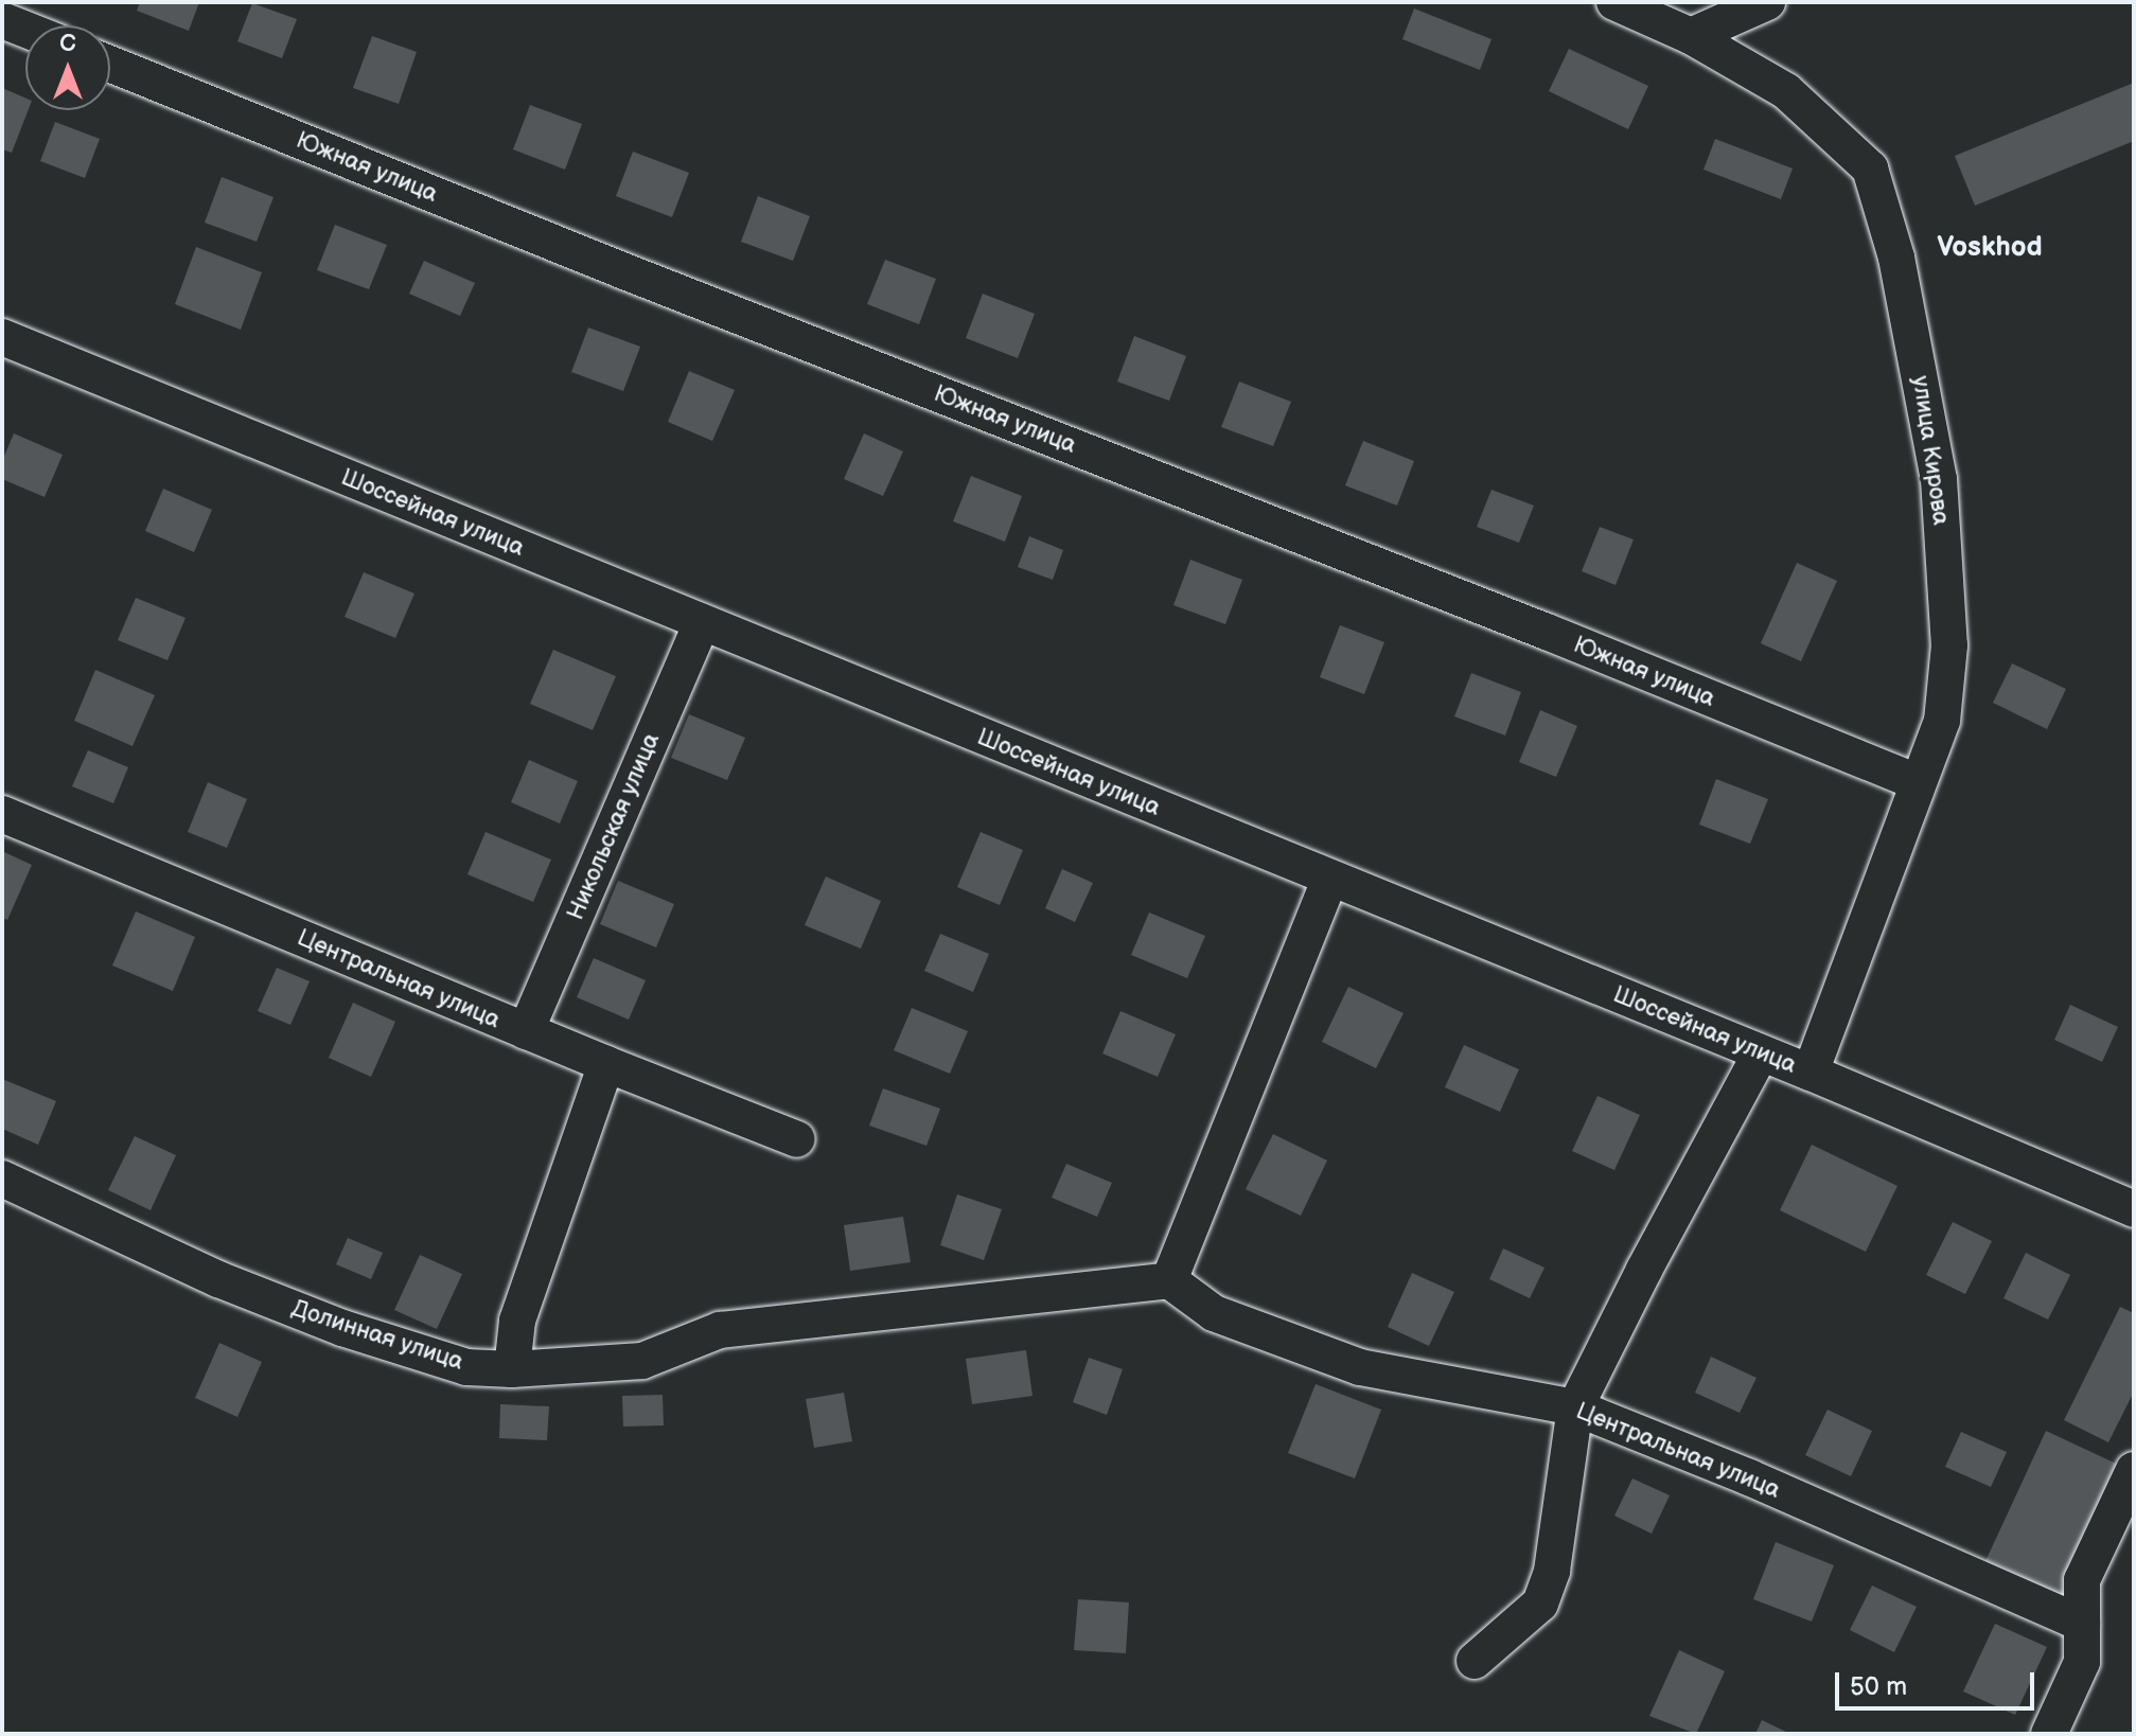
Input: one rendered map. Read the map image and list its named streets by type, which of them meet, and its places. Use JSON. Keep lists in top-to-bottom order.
{
  "streets": {
    "street": [
      "Южная улица",
      "улица Кирова",
      "Шоссейная улица",
      "Никольская улица",
      "Центральная улица",
      "Долинная улица"
    ]
  },
  "crossings": [
    ["Южная улица", "улица Кирова"],
    ["улица Кирова", "Шоссейная улица"],
    ["Шоссейная улица", "Никольская улица"],
    ["Никольская улица", "Центральная улица"],
    ["Центральная улица", "Долинная улица"]
  ],
  "districts": ["Voskhod"],
  "scale_bar": "50 m",
  "north": "top"
}
